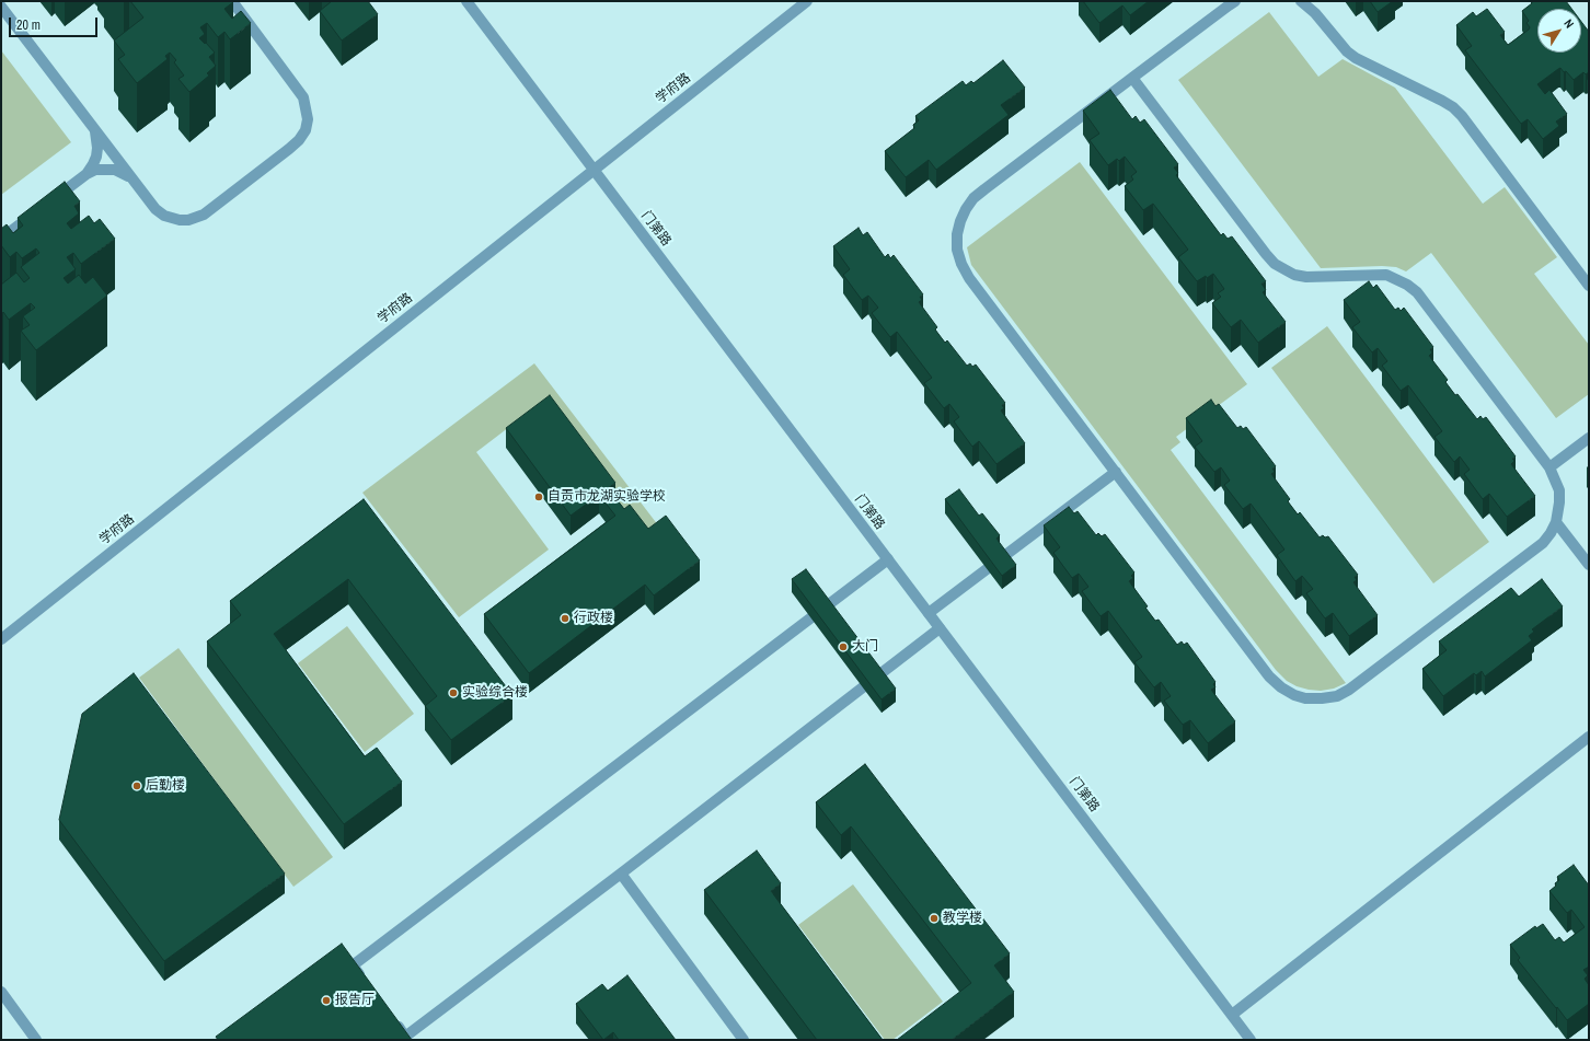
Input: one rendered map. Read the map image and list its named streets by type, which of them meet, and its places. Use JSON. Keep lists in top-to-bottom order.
{
  "streets": {
    "street": ["学府路", "门第路"]
  },
  "crossings": [
    ["学府路", "门第路"]
  ],
  "places": [
    "自贡市龙湖实验学校",
    "行政楼",
    "大门",
    "实验综合楼",
    "后勤楼",
    "教学楼",
    "报告厅"
  ],
  "scale_bar": "20 m",
  "north": "top right"
}
